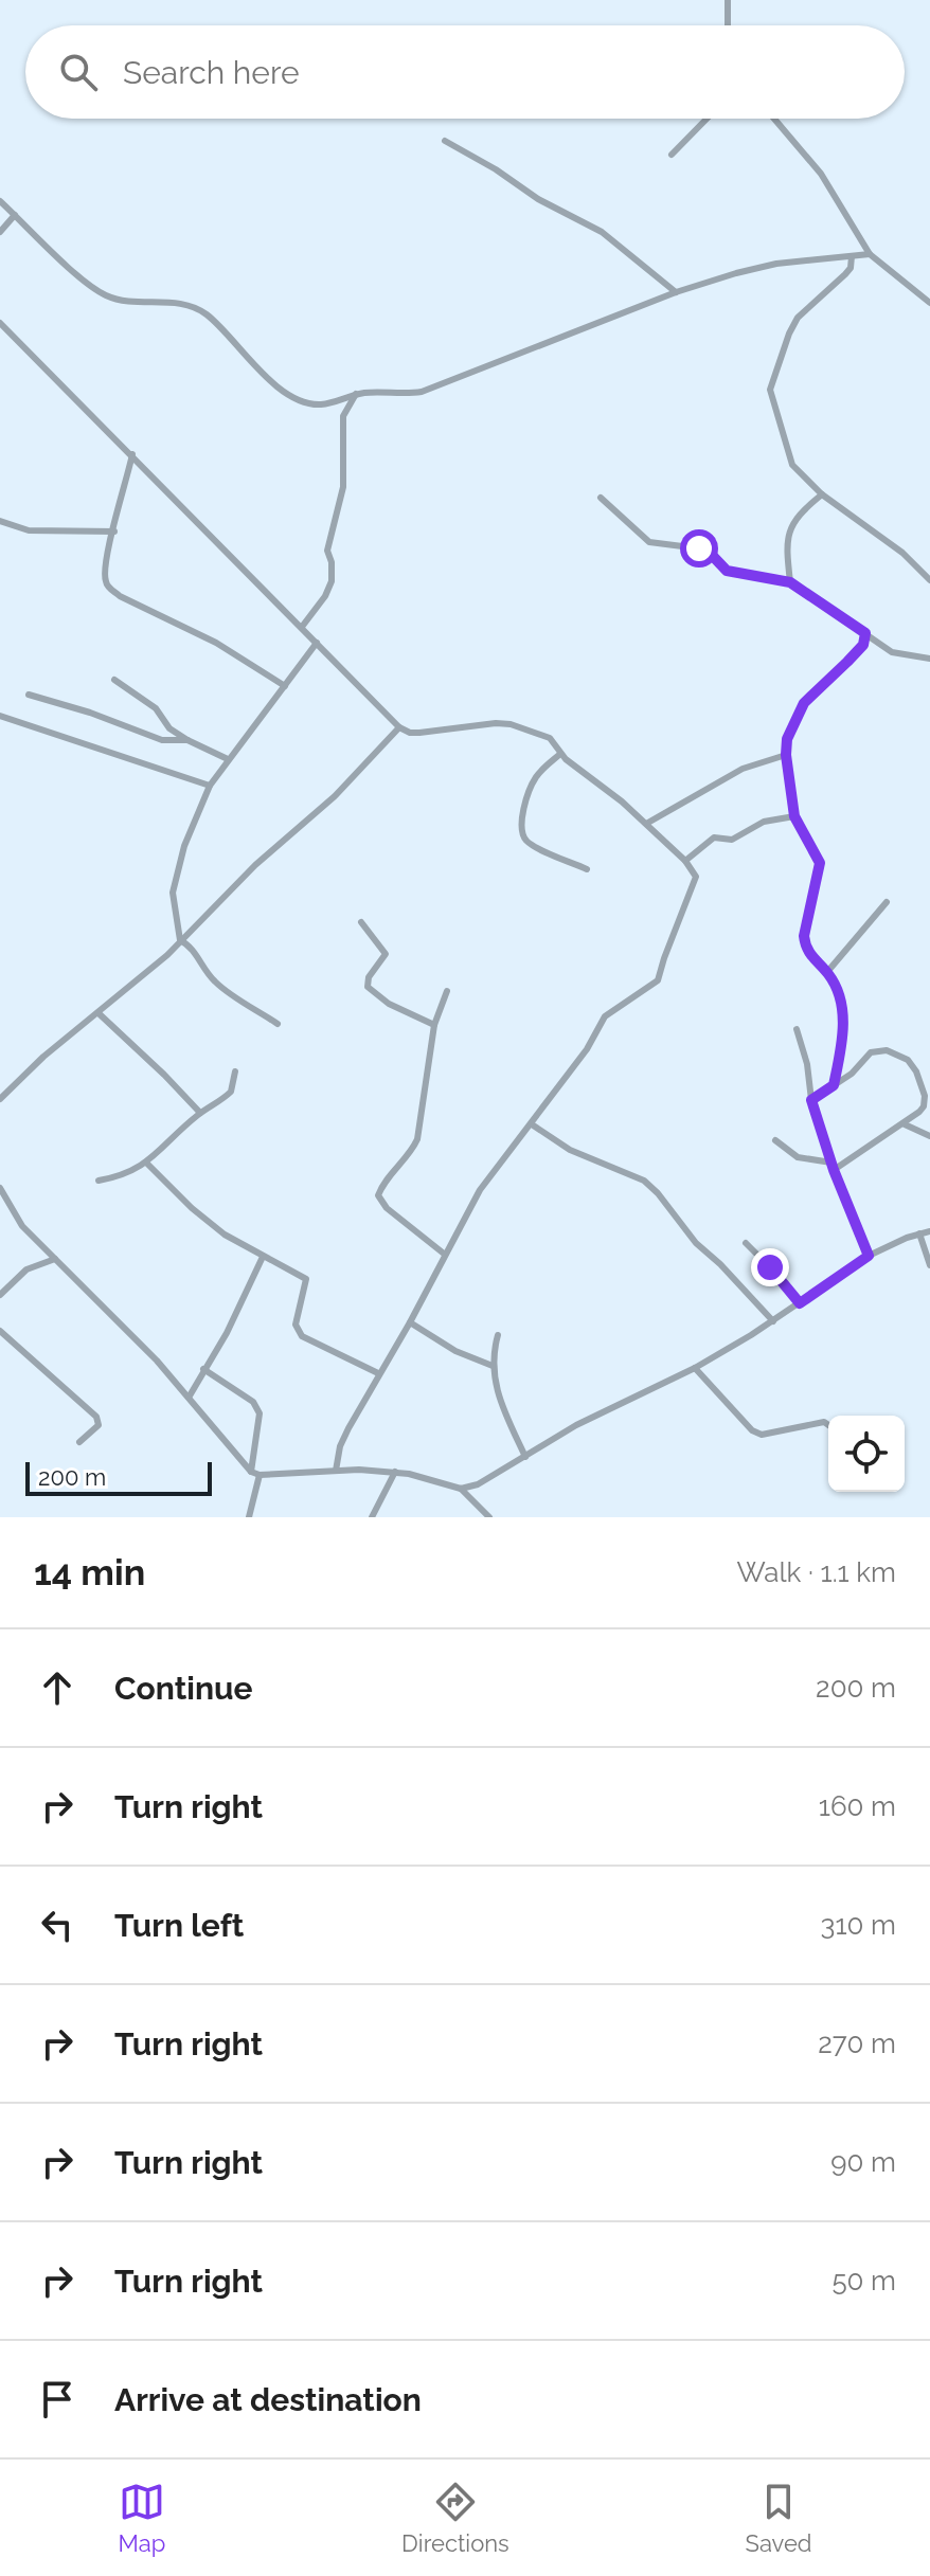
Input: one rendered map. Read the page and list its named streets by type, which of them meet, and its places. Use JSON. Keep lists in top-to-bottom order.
{
  "scale_bar": "200 m",
  "page": {
    "search": "Search here",
    "scale": "200 m",
    "heading": ["14 min", "Walk · 1.1 km"],
    "list": [
      ["Continue", "200 m"],
      ["Turn right", "160 m"],
      ["Turn left", "310 m"],
      ["Turn right", "270 m"],
      ["Turn right", "90 m"],
      ["Turn right", "50 m"],
      "Arrive at destination"
    ],
    "nav": ["Map", "Directions", "Saved"]
  }
}
